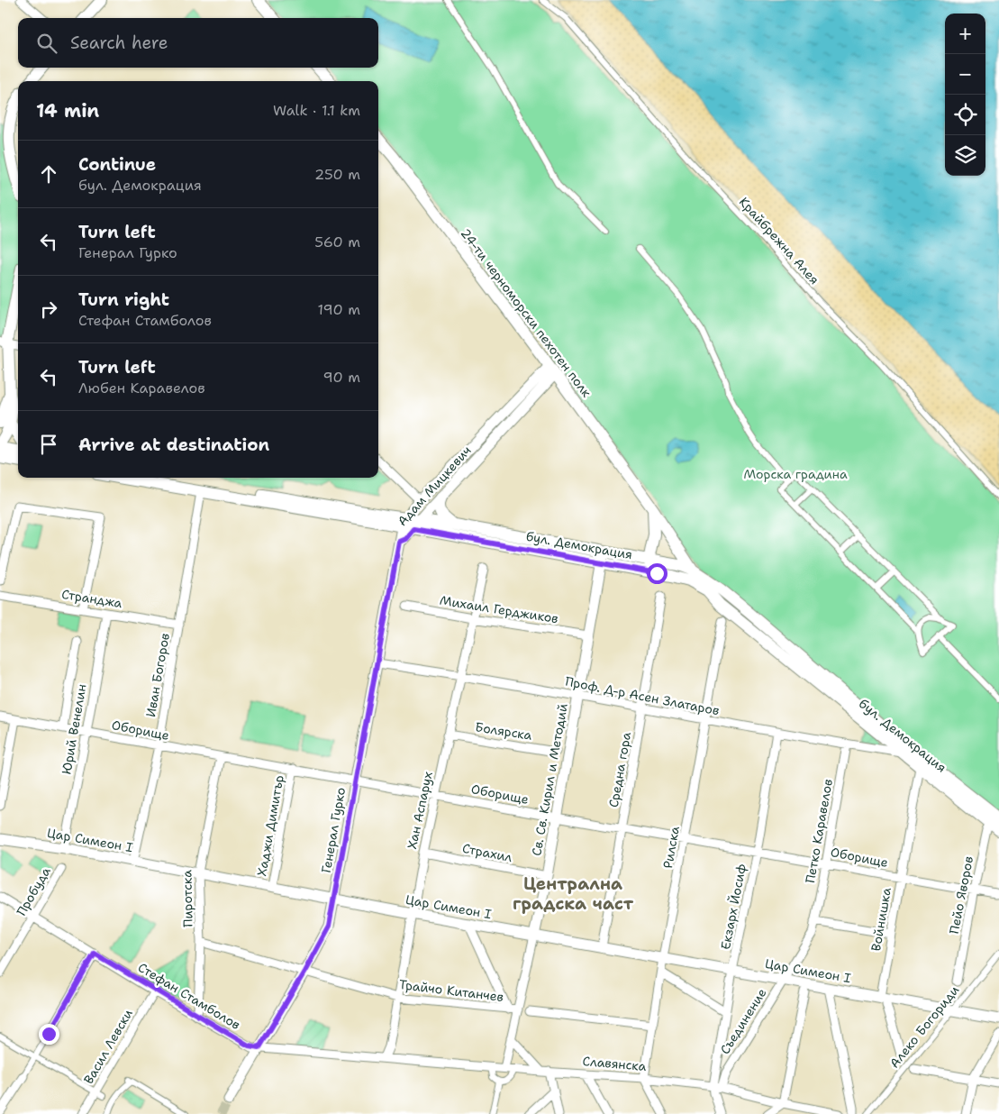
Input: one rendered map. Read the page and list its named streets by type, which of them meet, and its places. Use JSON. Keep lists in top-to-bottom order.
{
  "streets": {
    "main road": ["24-ти черноморски пехотен полк", "бул. Демокрация"],
    "street": [
      "Крайбрежна Алея",
      "Адам Мицкевич",
      "Странджа",
      "Михаил Герджиков",
      "Иван Богоров",
      "Проф. Д-р Асен Златаров",
      "Юрий Венелин",
      "Оборище",
      "Болярска",
      "Средна гора",
      "Св. Св. Кирил и Методий",
      "Хан Аспарух",
      "Хаджи Димитър",
      "Генерал Гурко",
      "Петко Каравелов",
      "Цар Симеон I",
      "Рилска",
      "Страхил",
      "Пробуда",
      "Пейо Яворов",
      "Пиротска",
      "Екзарх Йосиф",
      "Войнишка",
      "Трайчо Китанчев",
      "Стефан Стамболов",
      "Съединение",
      "Алеко Богориди",
      "Васил Левски",
      "Славянска"
    ]
  },
  "crossings": [
    ["24-ти черноморски пехотен полк", "Адам Мицкевич"],
    ["24-ти черноморски пехотен полк", "бул. Демокрация"],
    ["Адам Мицкевич", "бул. Демокрация"],
    ["Адам Мицкевич", "Генерал Гурко"],
    ["бул. Демокрация", "Иван Богоров"],
    ["бул. Демокрация", "Проф. Д-р Асен Златаров"],
    ["бул. Демокрация", "Св. Св. Кирил и Методий"],
    ["бул. Демокрация", "Пейо Яворов"],
    ["бул. Демокрация", "Войнишка"],
    ["Странджа", "Иван Богоров"],
    ["Странджа", "Юрий Венелин"],
    ["Михаил Герджиков", "Св. Св. Кирил и Методий"],
    ["Михаил Герджиков", "Хан Аспарух"],
    ["Иван Богоров", "Оборище"],
    ["Иван Богоров", "Цар Симеон I"],
    ["Проф. Д-р Асен Златаров", "Средна гора"],
    ["Проф. Д-р Асен Златаров", "Св. Св. Кирил и Методий"],
    ["Проф. Д-р Асен Златаров", "Хан Аспарух"],
    ["Проф. Д-р Асен Златаров", "Генерал Гурко"],
    ["Проф. Д-р Асен Златаров", "Петко Каравелов"],
    ["Проф. Д-р Асен Златаров", "Рилска"],
    ["Проф. Д-р Асен Златаров", "Екзарх Йосиф"],
    ["Юрий Венелин", "Оборище"],
    ["Юрий Венелин", "Цар Симеон I"],
    ["Оборище", "Средна гора"],
    ["Оборище", "Св. Св. Кирил и Методий"],
    ["Оборище", "Хан Аспарух"],
    ["Оборище", "Хаджи Димитър"],
    ["Оборище", "Генерал Гурко"],
    ["Оборище", "Петко Каравелов"],
    ["Оборище", "Рилска"],
    ["Оборище", "Пейо Яворов"],
    ["Оборище", "Пиротска"],
    ["Оборище", "Екзарх Йосиф"],
    ["Оборище", "Войнишка"],
    ["Болярска", "Хан Аспарух"],
    ["Средна гора", "Цар Симеон I"],
    ["Св. Св. Кирил и Методий", "Цар Симеон I"],
    ["Св. Св. Кирил и Методий", "Страхил"],
    ["Св. Св. Кирил и Методий", "Трайчо Китанчев"],
    ["Св. Св. Кирил и Методий", "Славянска"],
    ["Хан Аспарух", "Цар Симеон I"],
    ["Хан Аспарух", "Страхил"],
    ["Хан Аспарух", "Трайчо Китанчев"],
    ["Хан Аспарух", "Стефан Стамболов"],
    ["Хан Аспарух", "Славянска"],
    ["Хаджи Димитър", "Цар Симеон I"],
    ["Генерал Гурко", "Цар Симеон I"],
    ["Генерал Гурко", "Трайчо Китанчев"],
    ["Генерал Гурко", "Стефан Стамболов"],
    ["Петко Каравелов", "Съединение"],
    ["Цар Симеон I", "Рилска"],
    ["Цар Симеон I", "Пиротска"],
    ["Цар Симеон I", "Екзарх Йосиф"],
    ["Цар Симеон I", "Войнишка"],
    ["Цар Симеон I", "Съединение"],
    ["Цар Симеон I", "Алеко Богориди"],
    ["Рилска", "Славянска"],
    ["Пробуда", "Стефан Стамболов"],
    ["Пиротска", "Трайчо Китанчев"],
    ["Пиротска", "Стефан Стамболов"],
    ["Екзарх Йосиф", "Съединение"],
    ["Екзарх Йосиф", "Славянска"],
    ["Стефан Стамболов", "Васил Левски"],
    ["Стефан Стамболов", "Славянска"],
    ["Съединение", "Славянска"]
  ],
  "districts": ["Централна градска част"],
  "parks": ["Морска градина"],
  "page": {
    "map_buttons": ["+", "−"],
    "search": "Search here",
    "heading": ["14 min", "Walk · 1.1 km"],
    "list": [
      ["Continue", "бул. Демокрация", "250 m"],
      ["Turn left", "Генерал Гурко", "560 m"],
      ["Turn right", "Стефан Стамболов", "190 m"],
      ["Turn left", "Любен Каравелов", "90 m"],
      "Arrive at destination"
    ]
  }
}
